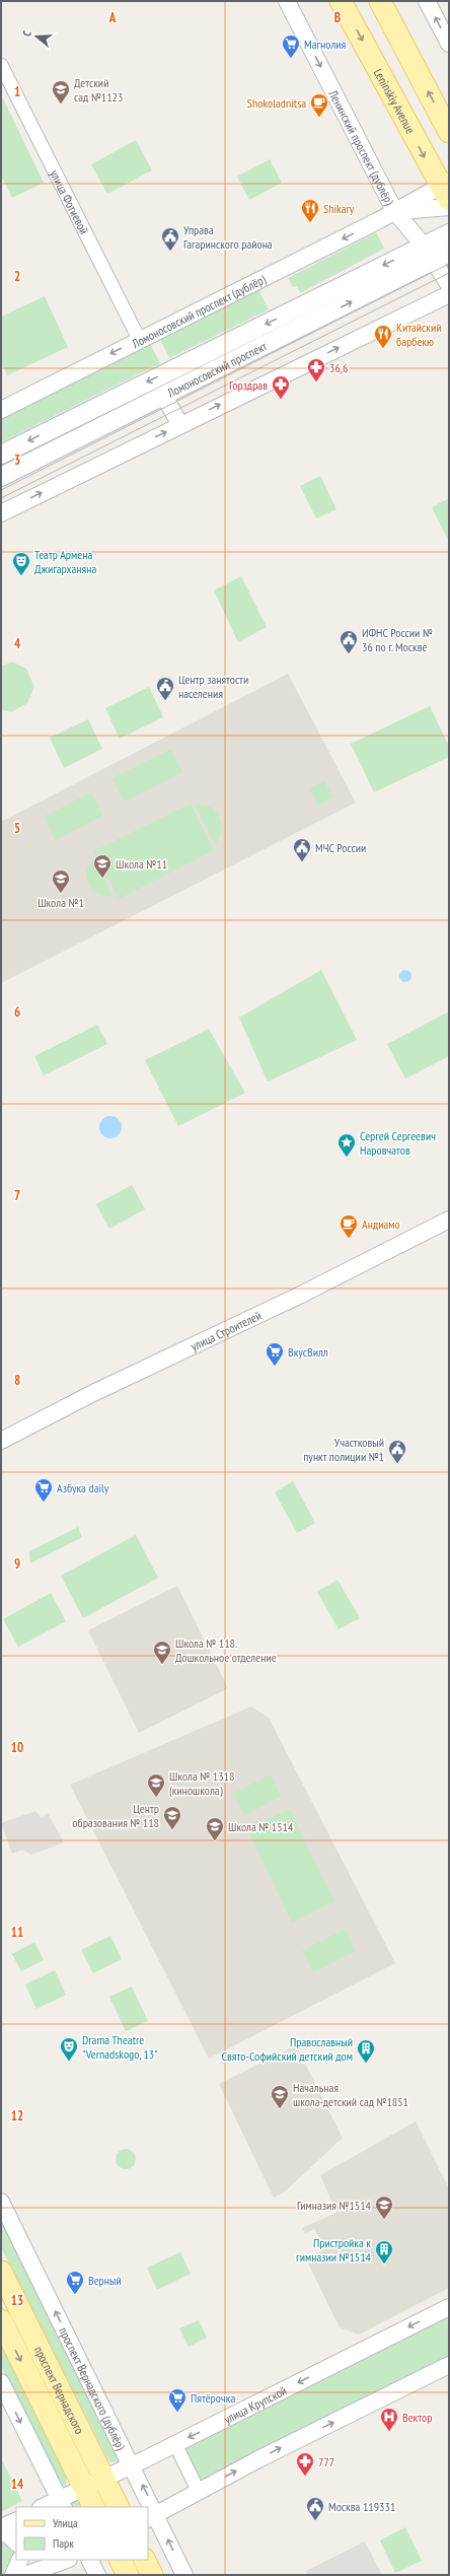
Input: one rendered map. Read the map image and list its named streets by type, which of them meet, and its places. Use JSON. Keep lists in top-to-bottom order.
{
  "streets": {
    "main road": ["Leninskiy Avenue", "Ломоносовский проспект", "проспект Вернадского"],
    "street": [
      "Ленинский проспект (дублёр)",
      "улица Фотиевой",
      "Ломоносовский проспект (дублёр)",
      "улица Строителей",
      "проспект Вернадского (дублёр)",
      "улица Крупской"
    ]
  },
  "crossings": [
    ["Leninskiy Avenue", "Ломоносовский проспект (дублёр)"],
    ["Ленинский проспект (дублёр)", "Ломоносовский проспект (дублёр)"],
    ["Ленинский проспект (дублёр)", "Ломоносовский проспект"],
    ["улица Фотиевой", "Ломоносовский проспект (дублёр)"],
    ["проспект Вернадского (дублёр)", "улица Крупской"],
    ["проспект Вернадского", "улица Крупской"]
  ],
  "places": {
    "supermarket": [
      "Магнолия",
      "ВкусВилл",
      "Азбука daily",
      "Верный",
      "Пятёрочка"
    ],
    "school or university": [
      "Детский сад №1123",
      "Школа №11",
      "Школа №1",
      "Школа № 118. Дошкольное отделение",
      "Школа № 1318 (киношкола)",
      "Центр образования № 118",
      "Школа № 1514",
      "Начальная школа-детский сад №1851",
      "Гимназия №1514"
    ],
    "cafe": ["Shokoladnitsa", "Андиамо"],
    "restaurant": ["Shikary", "Китайский барбекю"],
    "public building": [
      "Управа Гагаринского района",
      "ИФНС России № 36 по г. Москве",
      "Центр занятости населения",
      "МЧС России",
      "Участковый пункт полиции №1",
      "Москва 119331"
    ],
    "pharmacy": ["36,6", "Горздрав", "777"],
    "theatre": ["Театр Армена Джигарханяна", "Drama Theatre \"Vernadskogo, 13\""],
    "place": ["Сергей Сергеевич Наровчатов"],
    "building": ["Православный Свято-Софийский детский дом", "Пристройка к гимназии №1514"],
    "hospital": ["Вектор"]
  },
  "legend": ["Улица", "Парк"],
  "north": "left",
  "grid": {
    "columns": ["A", "B"],
    "rows": [
      "1",
      "2",
      "3",
      "4",
      "5",
      "6",
      "7",
      "8",
      "9",
      "10",
      "11",
      "12",
      "13",
      "14"
    ]
  }
}
